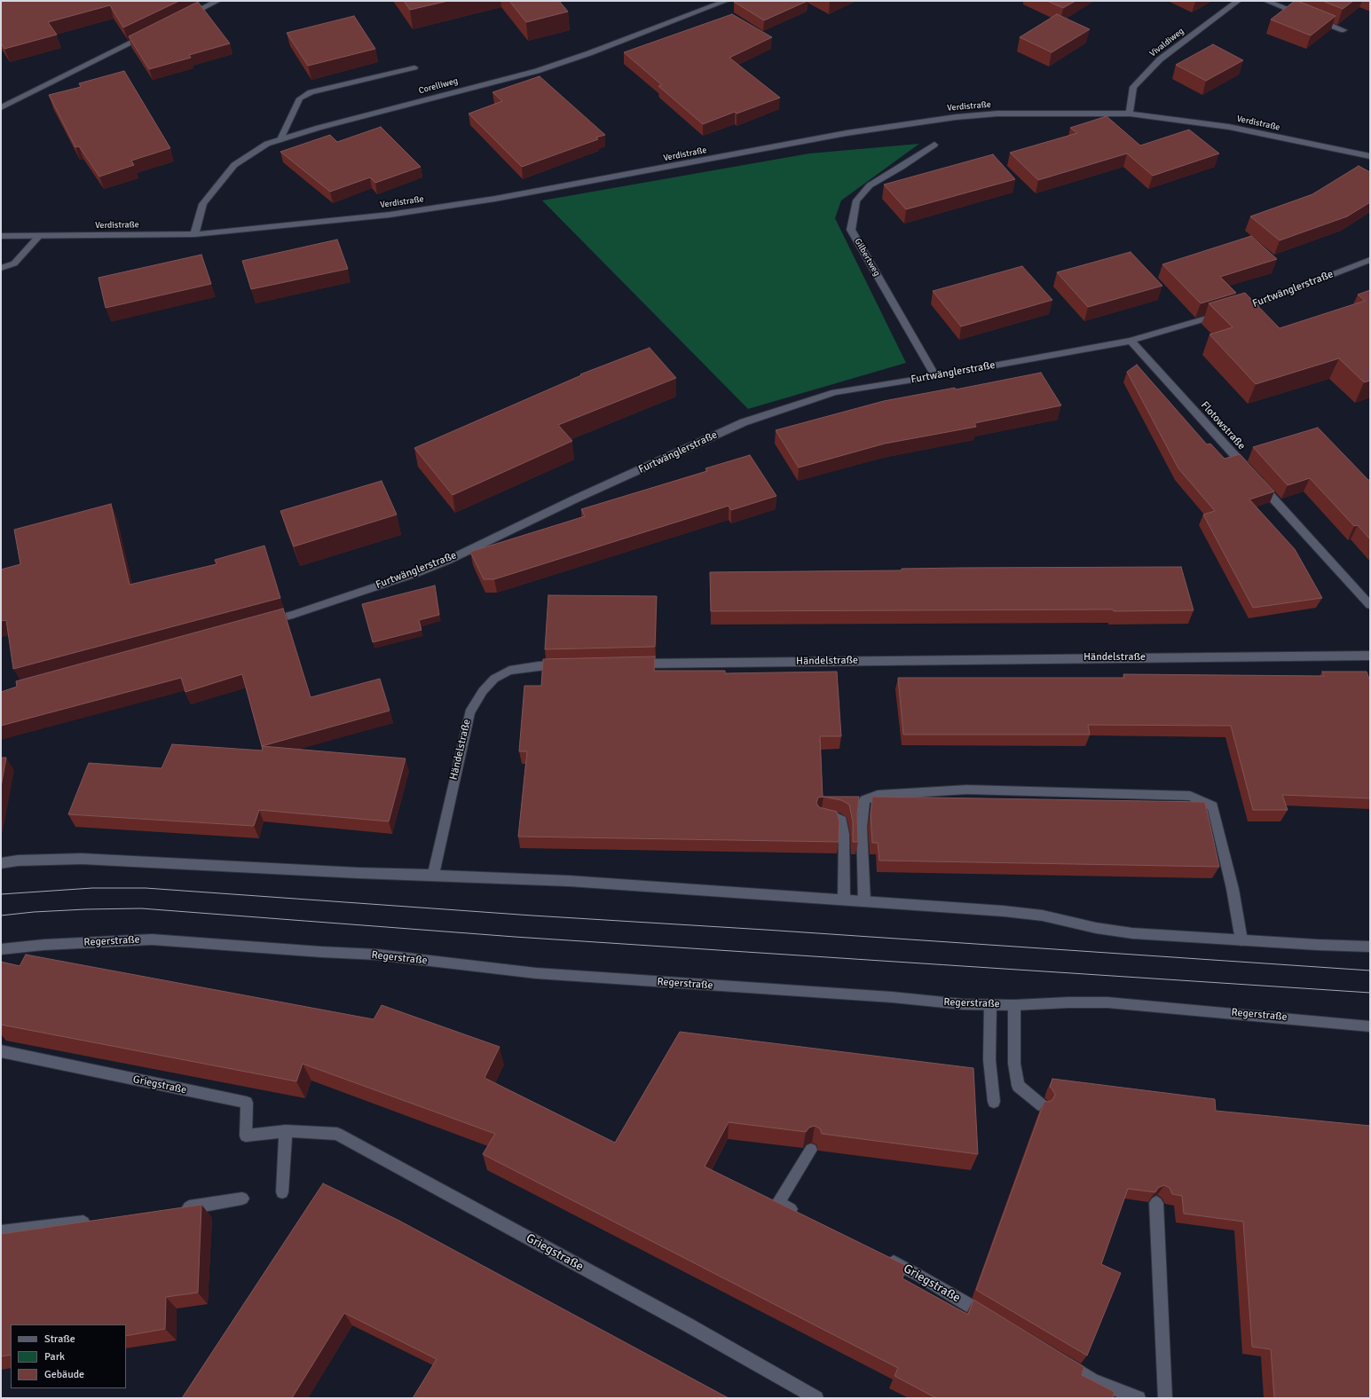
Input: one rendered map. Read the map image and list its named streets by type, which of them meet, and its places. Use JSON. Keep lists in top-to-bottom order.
{
  "streets": {
    "street": [
      "Vivaldiweg",
      "Corelliweg",
      "Verdistraße",
      "Gilbertweg",
      "Furtwänglerstraße",
      "Flotowstraße",
      "Händelstraße",
      "Regerstraße",
      "Griegstraße"
    ]
  },
  "crossings": [
    ["Vivaldiweg", "Verdistraße"],
    ["Corelliweg", "Verdistraße"],
    ["Gilbertweg", "Furtwänglerstraße"],
    ["Furtwänglerstraße", "Flotowstraße"]
  ],
  "legend": ["Straße", "Park", "Gebäude"]
}
